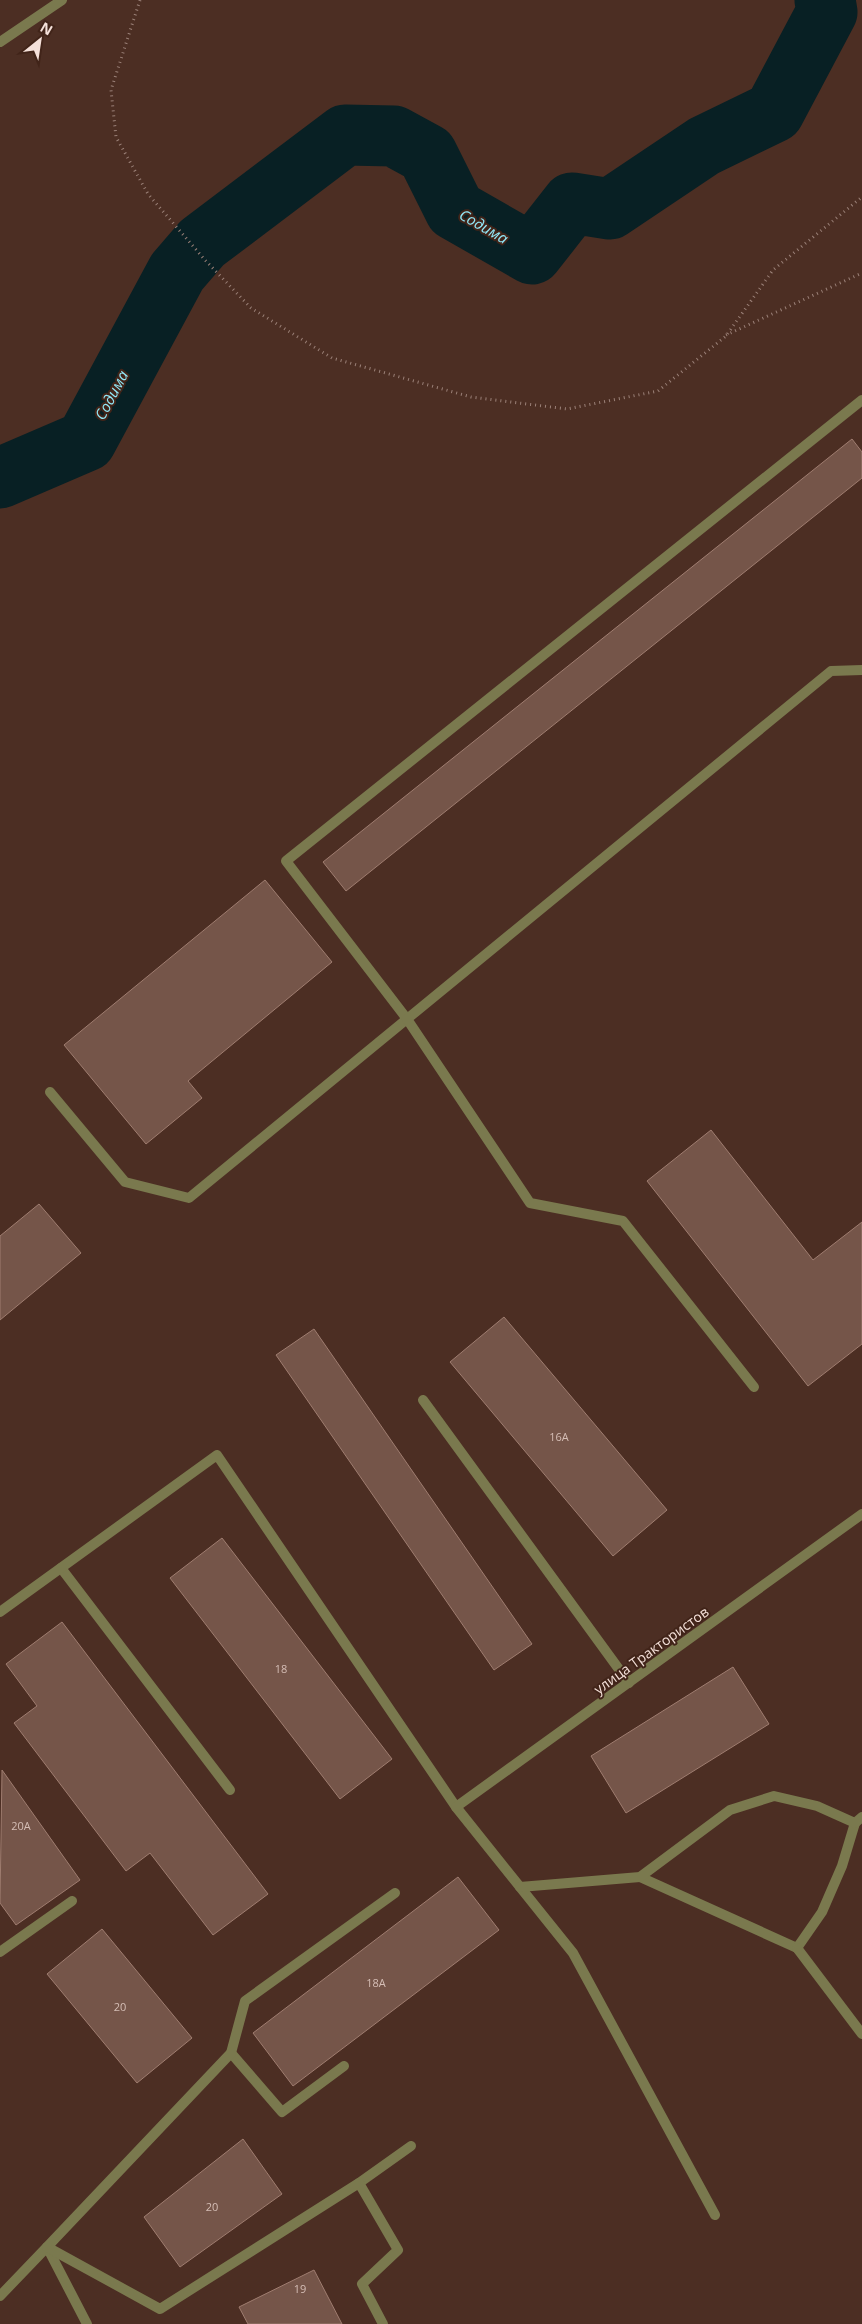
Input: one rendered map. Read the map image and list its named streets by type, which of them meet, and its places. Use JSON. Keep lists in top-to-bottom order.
{
  "streets": {
    "street": ["улица Трактористов"]
  },
  "water": ["Содима"],
  "house_numbers": [
    "16А",
    "18",
    "20А",
    "18А",
    "20",
    "20",
    "19"
  ],
  "north": "top right"
}
